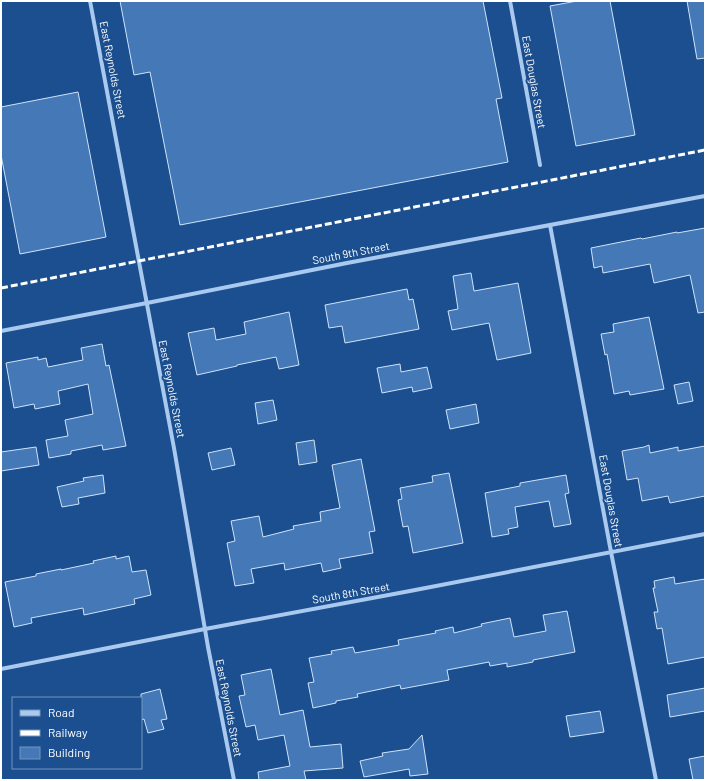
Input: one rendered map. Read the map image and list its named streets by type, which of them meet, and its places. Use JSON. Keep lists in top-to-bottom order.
{
  "streets": {
    "street": [
      "East Reynolds Street",
      "East Douglas Street",
      "South 9th Street",
      "South 8th Street"
    ]
  },
  "crossings": [
    ["East Reynolds Street", "South 9th Street"],
    ["East Reynolds Street", "South 8th Street"],
    ["East Douglas Street", "South 9th Street"],
    ["East Douglas Street", "South 8th Street"]
  ],
  "legend": ["Road", "Railway", "Building"]
}
